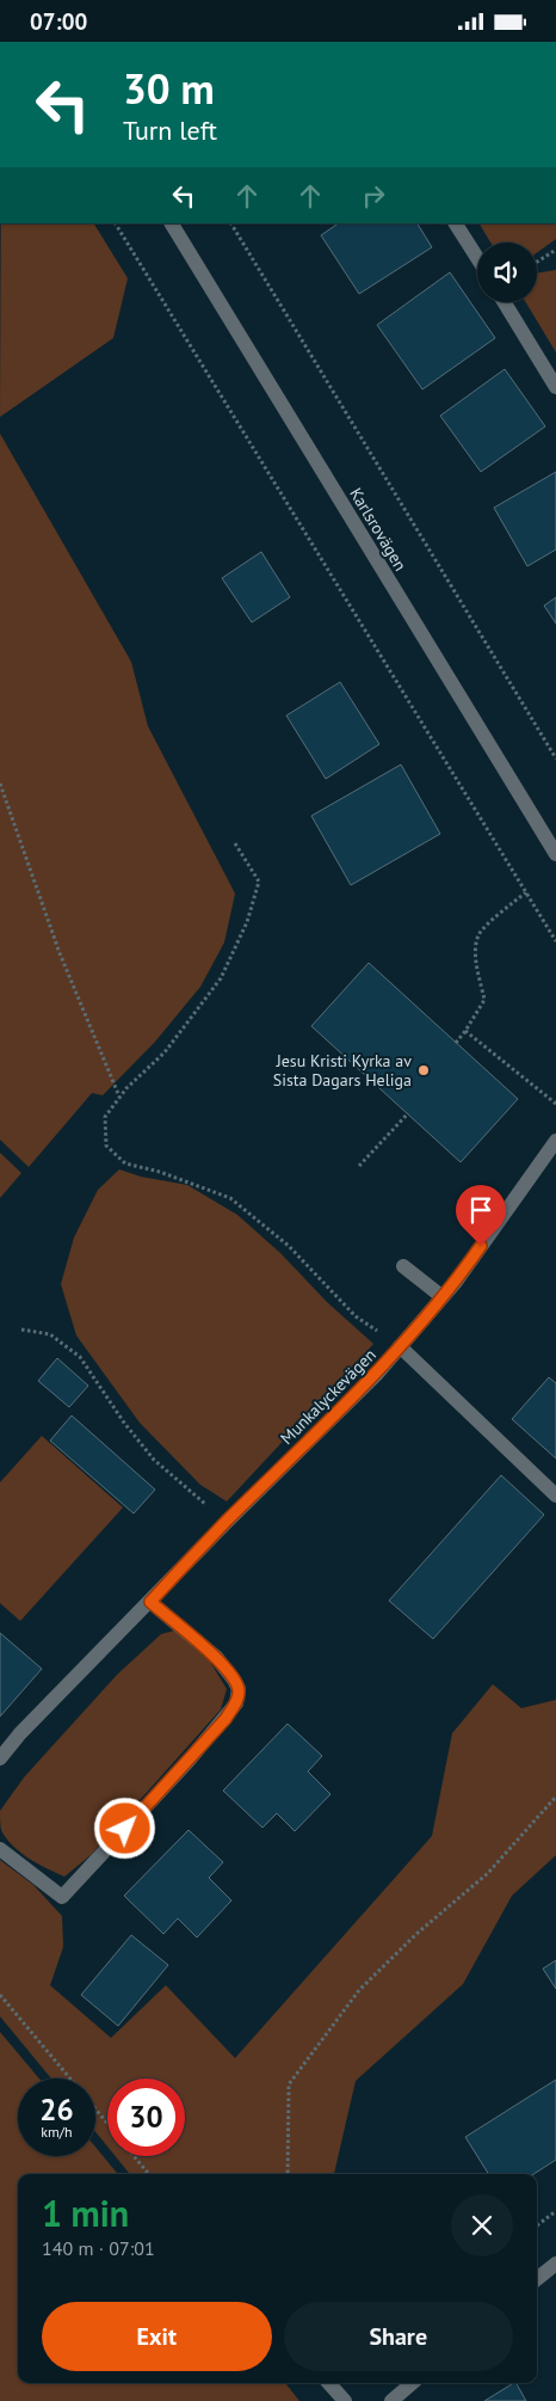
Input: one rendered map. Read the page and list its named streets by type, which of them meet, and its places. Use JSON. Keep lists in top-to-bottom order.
{
  "streets": {
    "street": ["Karlsrovägen", "Munkalyckevägen"]
  },
  "places": ["Jesu Kristi Kyrka av Sista Dagars Heliga"],
  "page": {
    "status": "07:00",
    "turn": ["30 m", "Turn left"],
    "speed": "26 km/h",
    "limit": "30",
    "heading": ["1 min", "140 m · 07:01"],
    "buttons": ["Exit", "Share"]
  }
}
